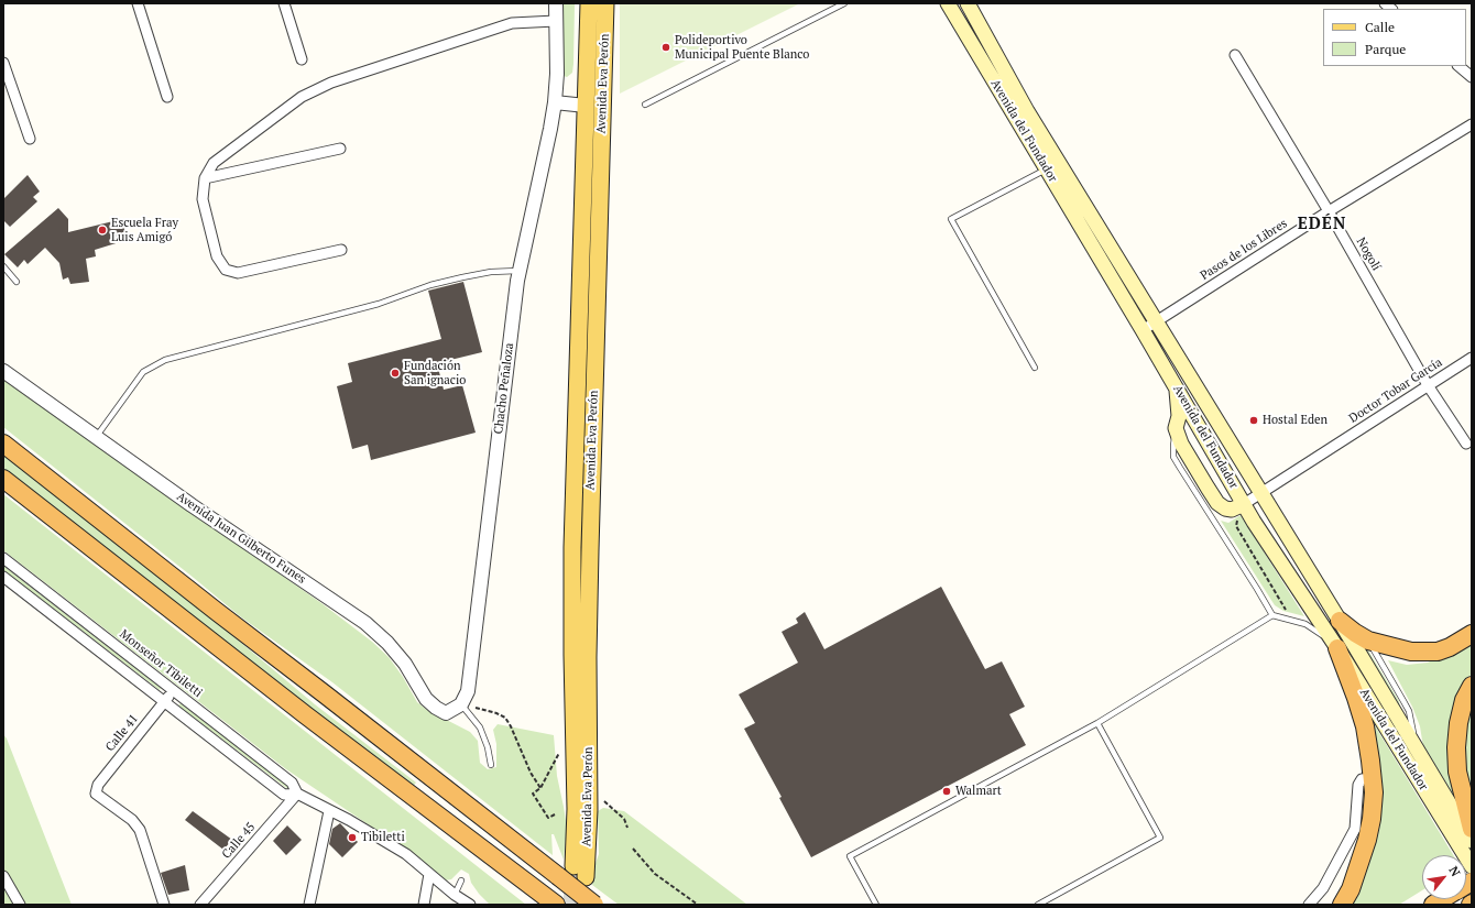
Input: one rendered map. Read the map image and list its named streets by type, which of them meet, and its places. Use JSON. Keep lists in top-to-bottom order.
{
  "streets": {
    "main road": ["Avenida Eva Perón", "Avenida del Fundador"],
    "street": [
      "Pasos de los Libres",
      "Nogolí",
      "Chacho Peñaloza",
      "Doctor Tobar García",
      "Avenida Juan Gilberto Funes",
      "Monseñor Tibiletti",
      "Calle 41",
      "Calle 45"
    ]
  },
  "crossings": [
    ["Avenida del Fundador", "Pasos de los Libres"],
    ["Avenida del Fundador", "Doctor Tobar García"],
    ["Pasos de los Libres", "Nogolí"],
    ["Nogolí", "Doctor Tobar García"],
    ["Chacho Peñaloza", "Avenida Juan Gilberto Funes"],
    ["Monseñor Tibiletti", "Calle 41"],
    ["Monseñor Tibiletti", "Calle 45"]
  ],
  "districts": ["EDÉN"],
  "places": [
    "Polideportivo Municipal Puente Blanco",
    "Escuela Fray Luis Amigó",
    "Fundación San ignacio",
    "Hostal Eden",
    "Walmart",
    "Tibiletti"
  ],
  "legend": ["Calle", "Parque"],
  "north": "top right"
}
